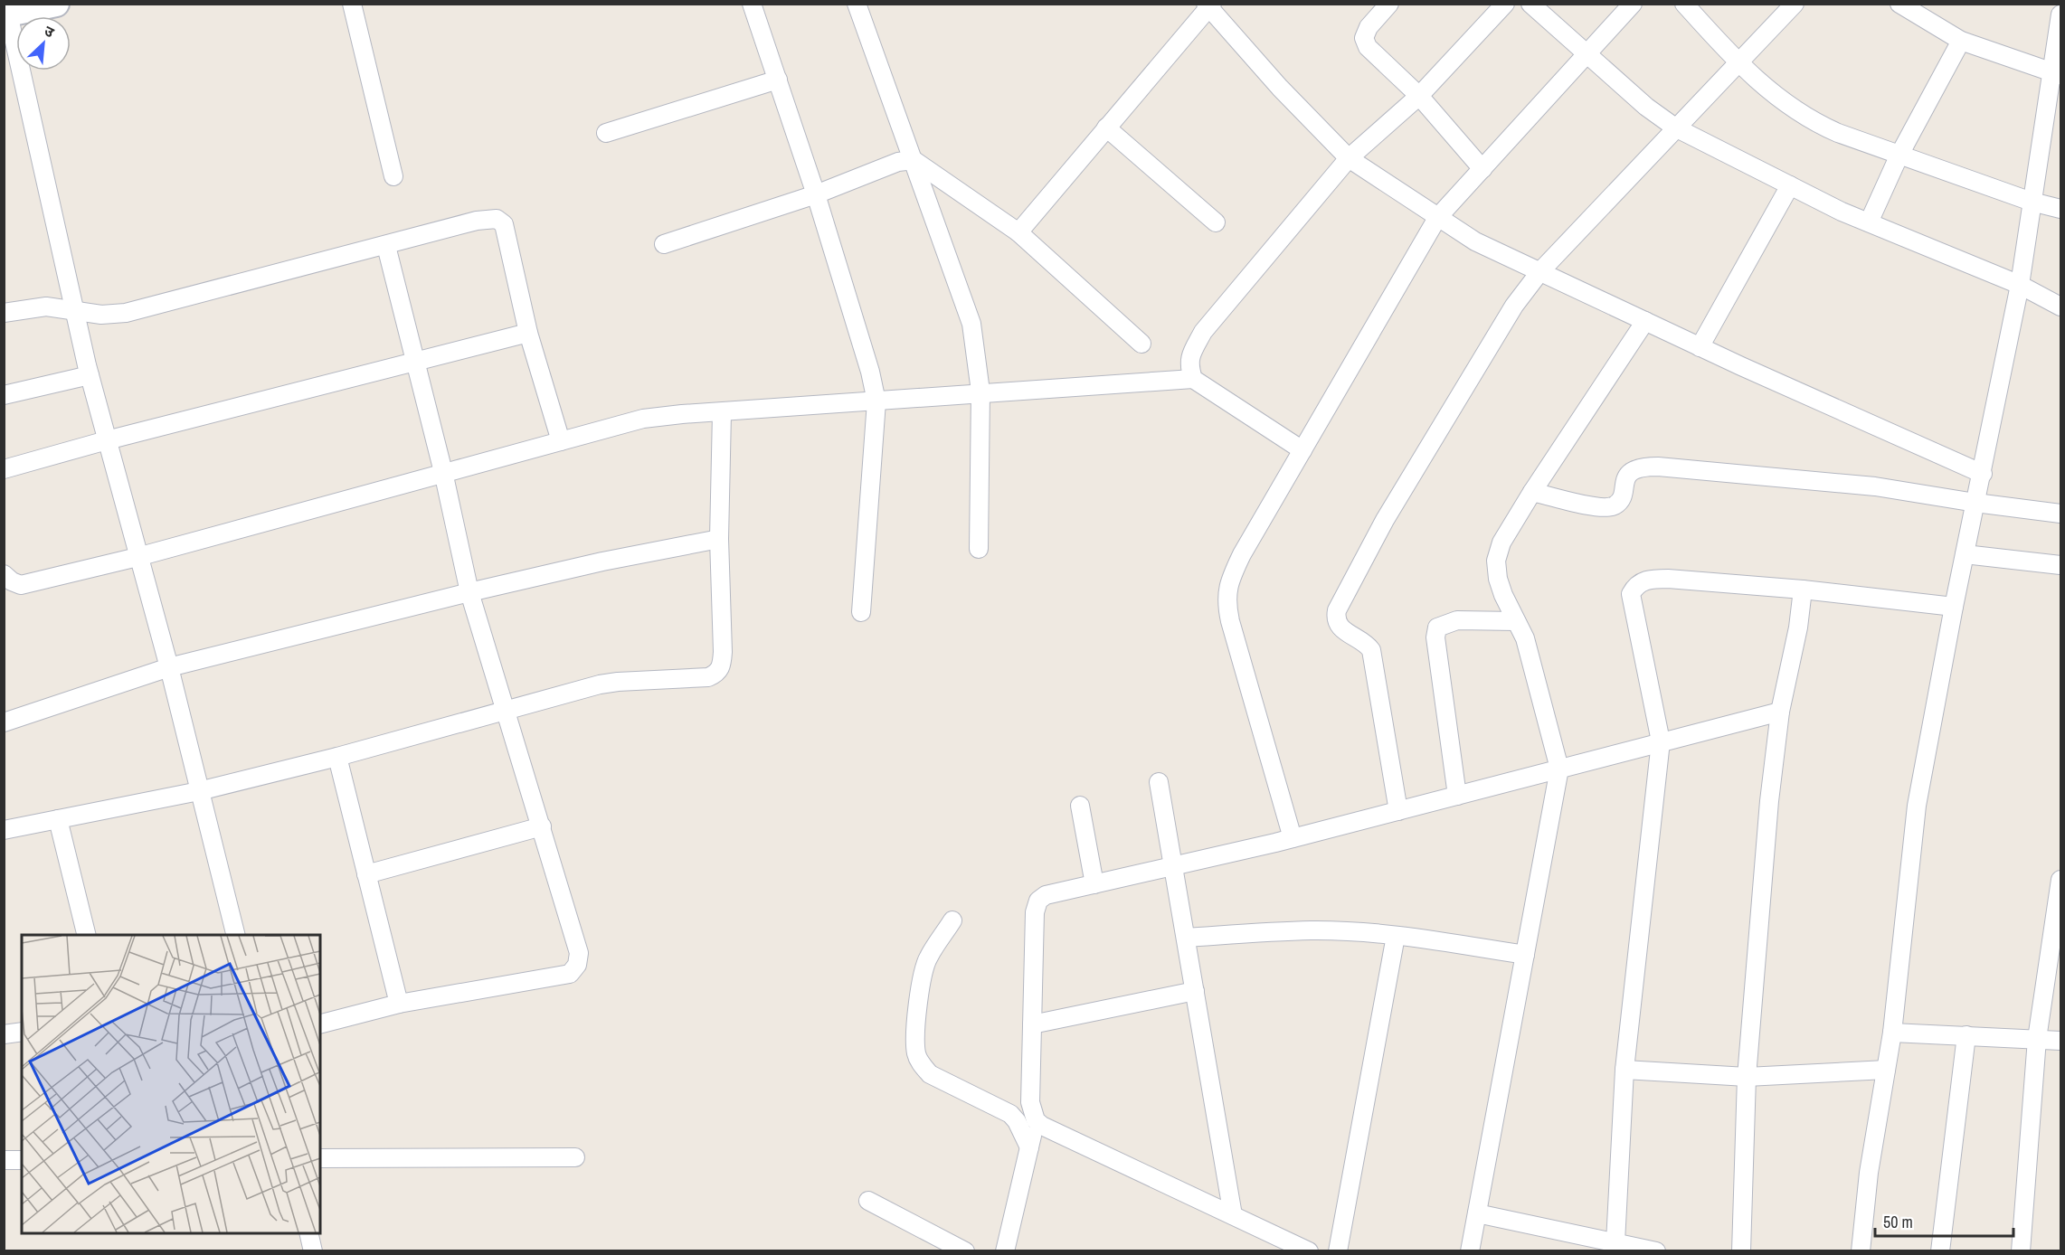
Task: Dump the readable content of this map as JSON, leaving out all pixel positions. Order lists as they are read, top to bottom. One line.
{"scale_bar":"50 m","north":"top right"}
